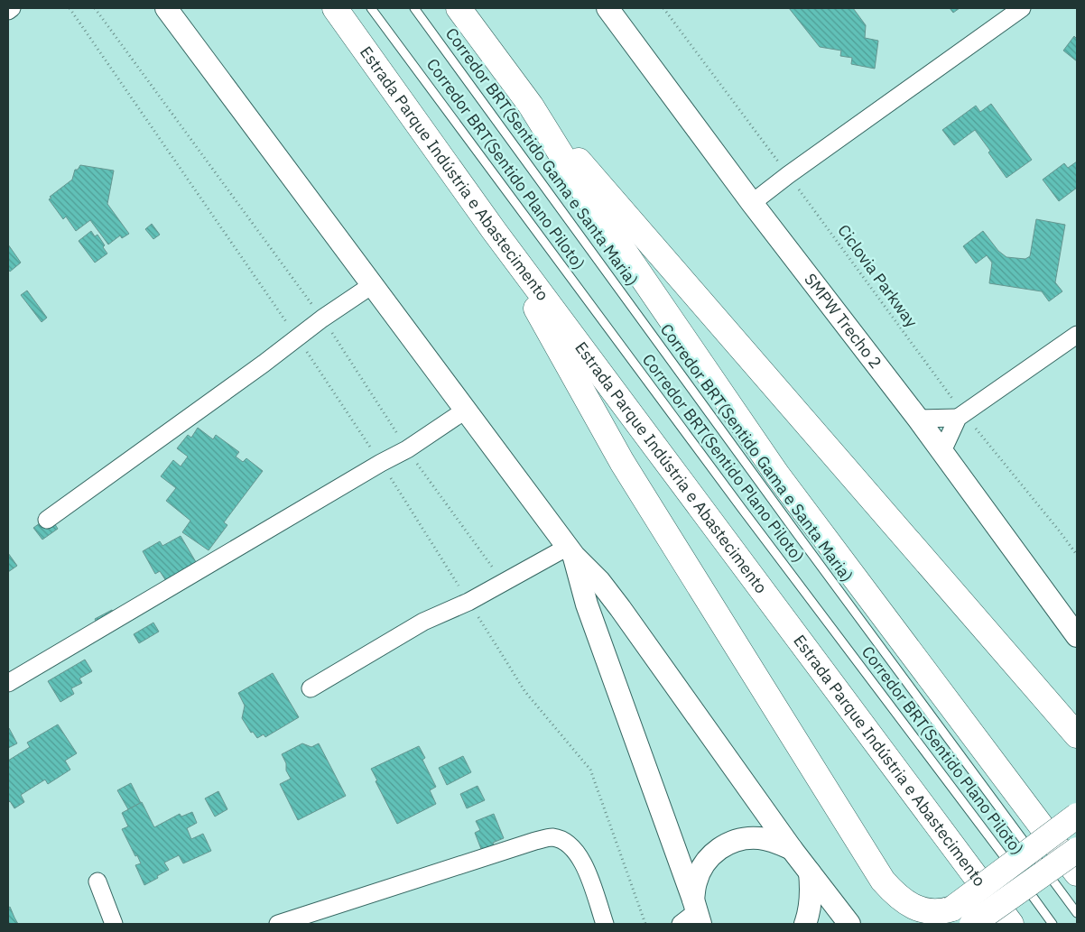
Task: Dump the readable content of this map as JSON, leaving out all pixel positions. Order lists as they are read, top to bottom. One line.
{"streets":{"highway":["Estrada Parque Indústria e Abastecimento"],"street":["SMPW Trecho 2"],"lane":["Corredor BRT(Sentido Gama e Santa Maria)","Corredor BRT(Sentido Plano Piloto)"],"path":["Ciclovia Parkway"]}}
